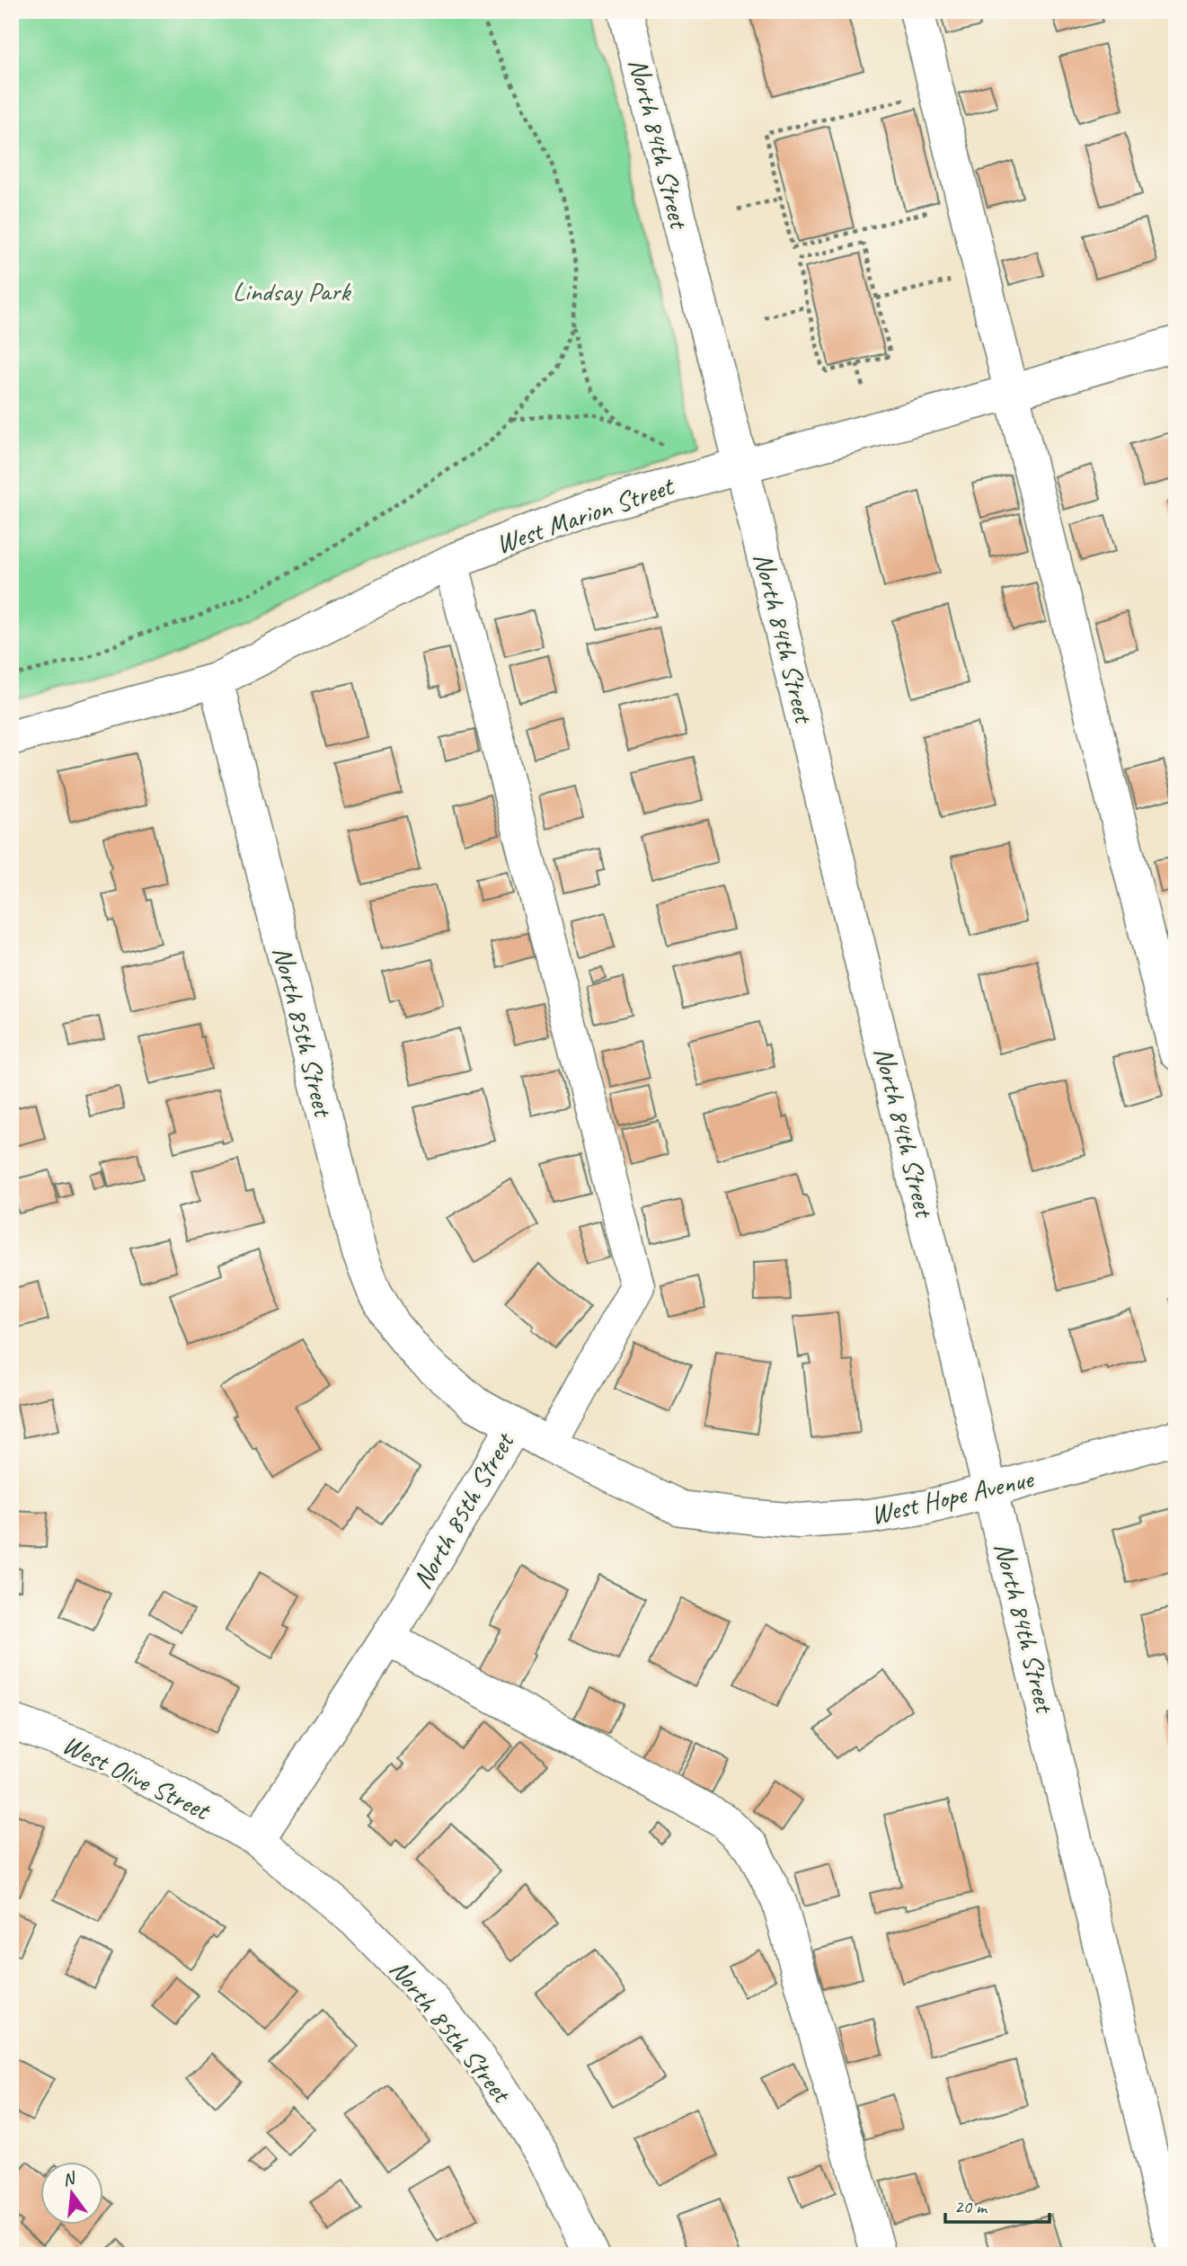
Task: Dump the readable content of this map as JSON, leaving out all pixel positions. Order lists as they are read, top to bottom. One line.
{"streets":{"street":["North 84th Street","West Marion Street","North 85th Street","West Hope Avenue","West Olive Street"]},"crossings":[["North 84th Street","West Marion Street"],["North 84th Street","West Hope Avenue"],["West Marion Street","North 85th Street"],["North 85th Street","West Hope Avenue"],["North 85th Street","West Olive Street"]],"parks":["Lindsay Park"],"scale_bar":"20 m","north":"top"}
